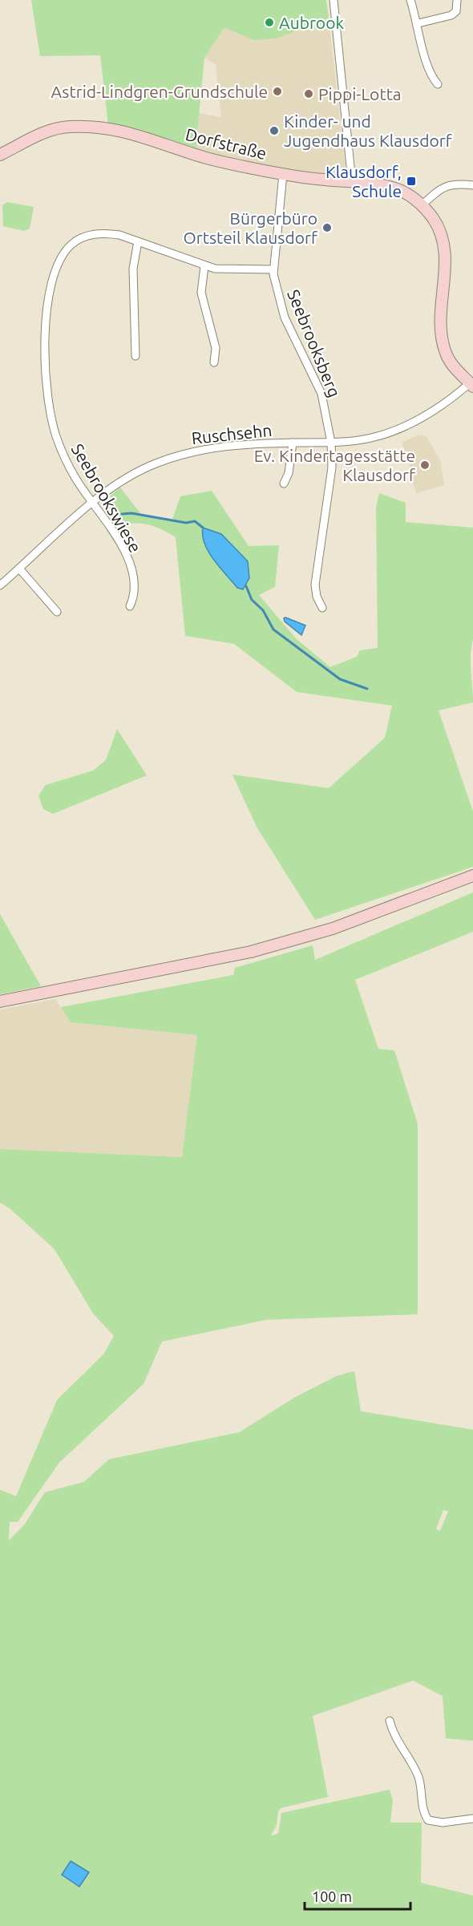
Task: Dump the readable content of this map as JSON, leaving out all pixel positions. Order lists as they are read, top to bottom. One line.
{"streets":{"street":["Dorfstraße","Seebrooksberg","Ruschsehn","Seebrookswiese"]},"crossings":[["Dorfstraße","Seebrooksberg"],["Dorfstraße","Ruschsehn"],["Seebrooksberg","Ruschsehn"],["Seebrooksberg","Seebrookswiese"],["Ruschsehn","Seebrookswiese"]],"places":{"other":["Aubrook","Astrid-Lindgren-Grundschule","Pippi-Lotta","Kinder- und Jugendhaus Klausdorf","Bürgerbüro Ortsteil Klausdorf","Ev. Kindertagesstätte Klausdorf"],"transit":["Klausdorf, Schule"]},"scale_bar":"100 m"}
